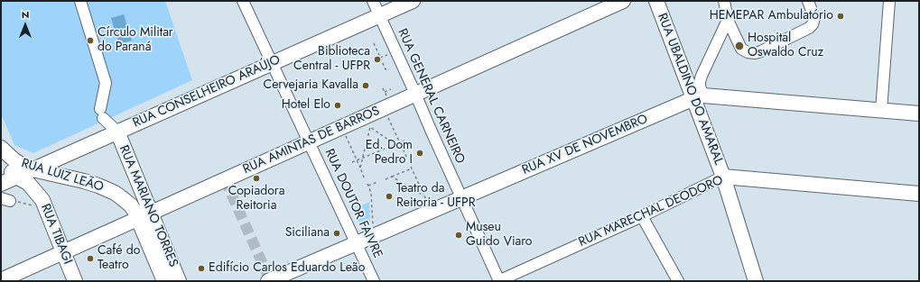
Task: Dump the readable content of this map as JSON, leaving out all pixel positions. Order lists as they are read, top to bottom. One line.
{"streets":{"main road":["RUA UBALDINO DO AMARAL","RUA CONSELHEIRO ARAÚJO","RUA AMINTAS DE BARROS","RUA XV DE NOVEMBRO","RUA LUIZ LEÃO","RUA MARIANO TORRES","RUA MARECHAL DEODORO","RUA TIBAGI"],"street":["RUA GENERAL CARNEIRO","RUA DOUTOR FAIVRE"]},"crossings":[["RUA UBALDINO DO AMARAL","RUA XV DE NOVEMBRO"],["RUA UBALDINO DO AMARAL","RUA MARECHAL DEODORO"],["RUA CONSELHEIRO ARAÚJO","RUA GENERAL CARNEIRO"],["RUA CONSELHEIRO ARAÚJO","RUA LUIZ LEÃO"],["RUA CONSELHEIRO ARAÚJO","RUA DOUTOR FAIVRE"],["RUA CONSELHEIRO ARAÚJO","RUA MARIANO TORRES"],["RUA CONSELHEIRO ARAÚJO","RUA TIBAGI"],["RUA GENERAL CARNEIRO","RUA AMINTAS DE BARROS"],["RUA GENERAL CARNEIRO","RUA XV DE NOVEMBRO"],["RUA GENERAL CARNEIRO","RUA MARECHAL DEODORO"],["RUA AMINTAS DE BARROS","RUA LUIZ LEÃO"],["RUA AMINTAS DE BARROS","RUA DOUTOR FAIVRE"],["RUA AMINTAS DE BARROS","RUA MARIANO TORRES"],["RUA AMINTAS DE BARROS","RUA TIBAGI"],["RUA XV DE NOVEMBRO","RUA DOUTOR FAIVRE"],["RUA LUIZ LEÃO","RUA MARIANO TORRES"],["RUA LUIZ LEÃO","RUA TIBAGI"]],"places":["HEMEPAR Ambulatório","Círculo Militar do Paraná","Hospital Oswaldo Cruz","Biblioteca Central - UFPR","Cervejaria Kavalla","Hotel Elo","Ed. Dom Pedro I","Copiadora Reitoria","Teatro da Reitoria - UFPR","Siciliana","Museu Guido Viaro","Café do Teatro","Edifício Carlos Eduardo Leão"],"north":"top"}
